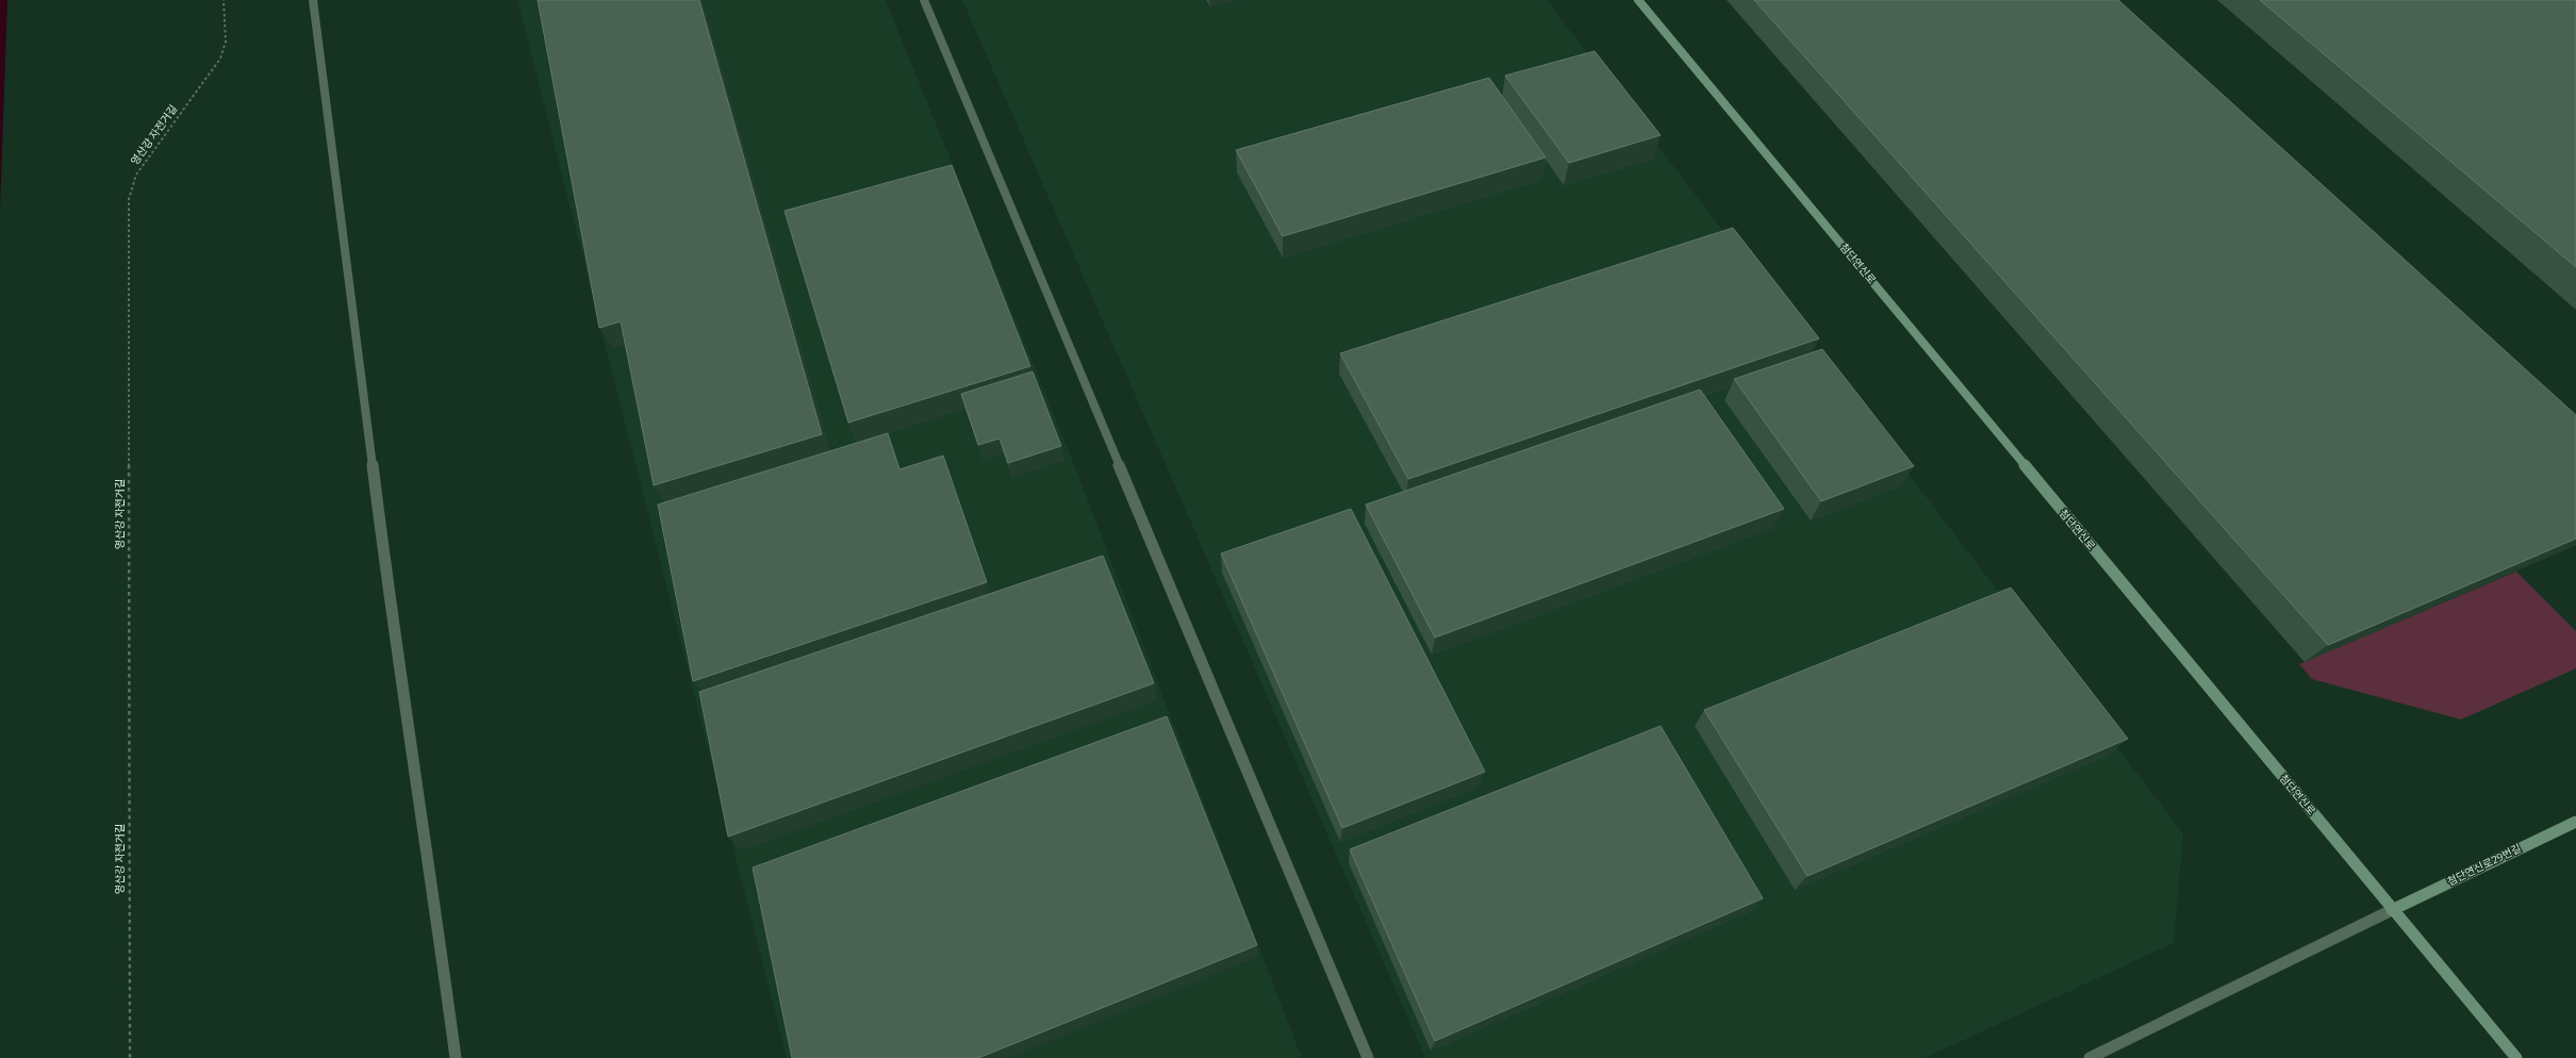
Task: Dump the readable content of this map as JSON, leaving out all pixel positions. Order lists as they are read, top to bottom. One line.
{"streets":{"street":["첨단연신로","첨단연신로29번길"],"path":["영산강 자전거길"]},"crossings":[["첨단연신로","첨단연신로29번길"]]}
